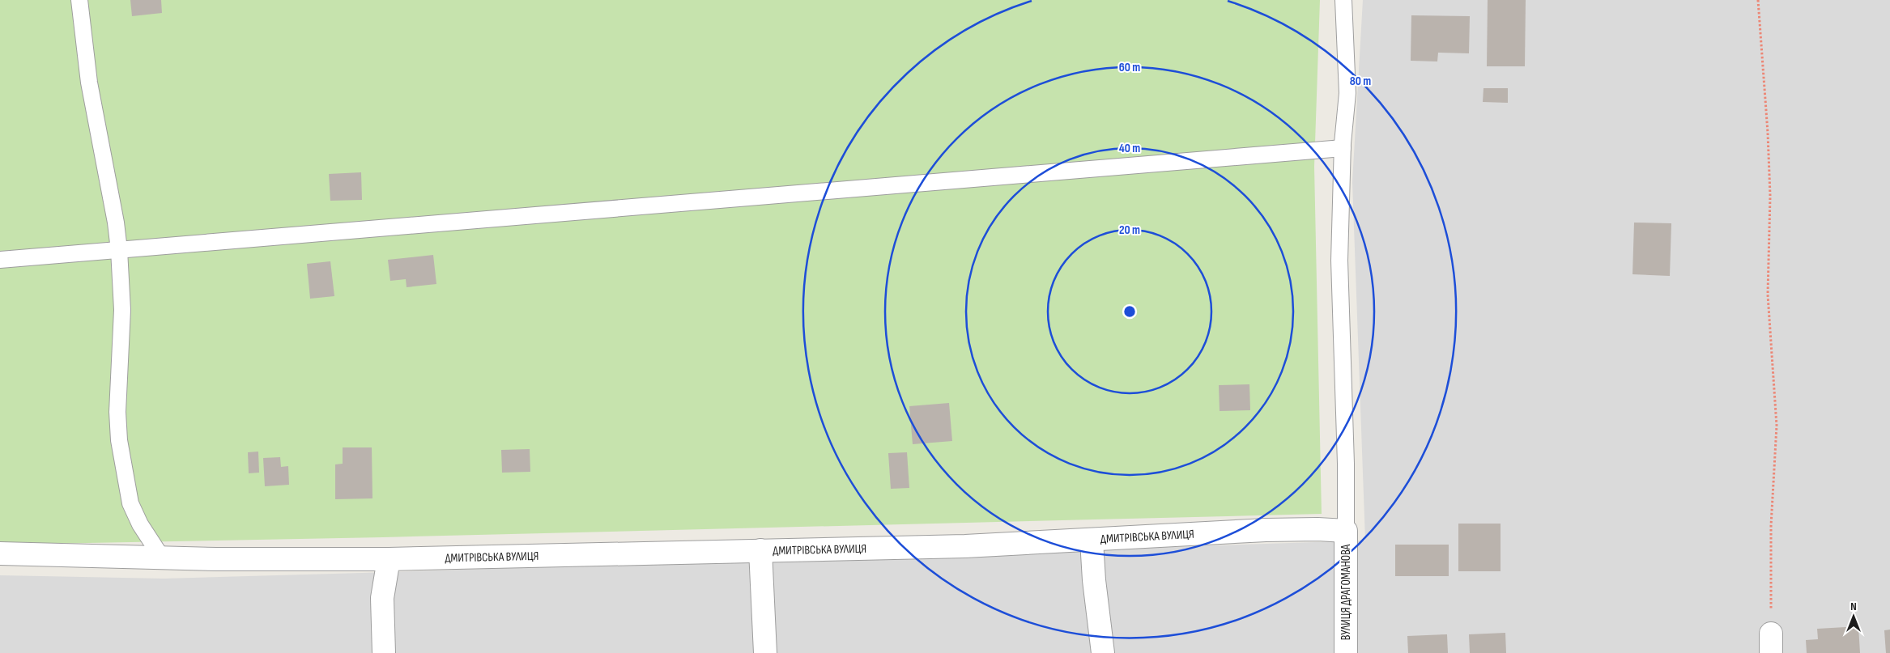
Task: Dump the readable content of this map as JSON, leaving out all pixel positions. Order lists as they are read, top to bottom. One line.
{"streets":{"street":["ДМИТРІВСЬКА ВУЛИЦЯ","ВУЛИЦЯ ДРАГОМАНОВА"]},"crossings":[["ДМИТРІВСЬКА ВУЛИЦЯ","ВУЛИЦЯ ДРАГОМАНОВА"]],"north":"top","rings":["60 m","80 m","40 m","20 m"]}
